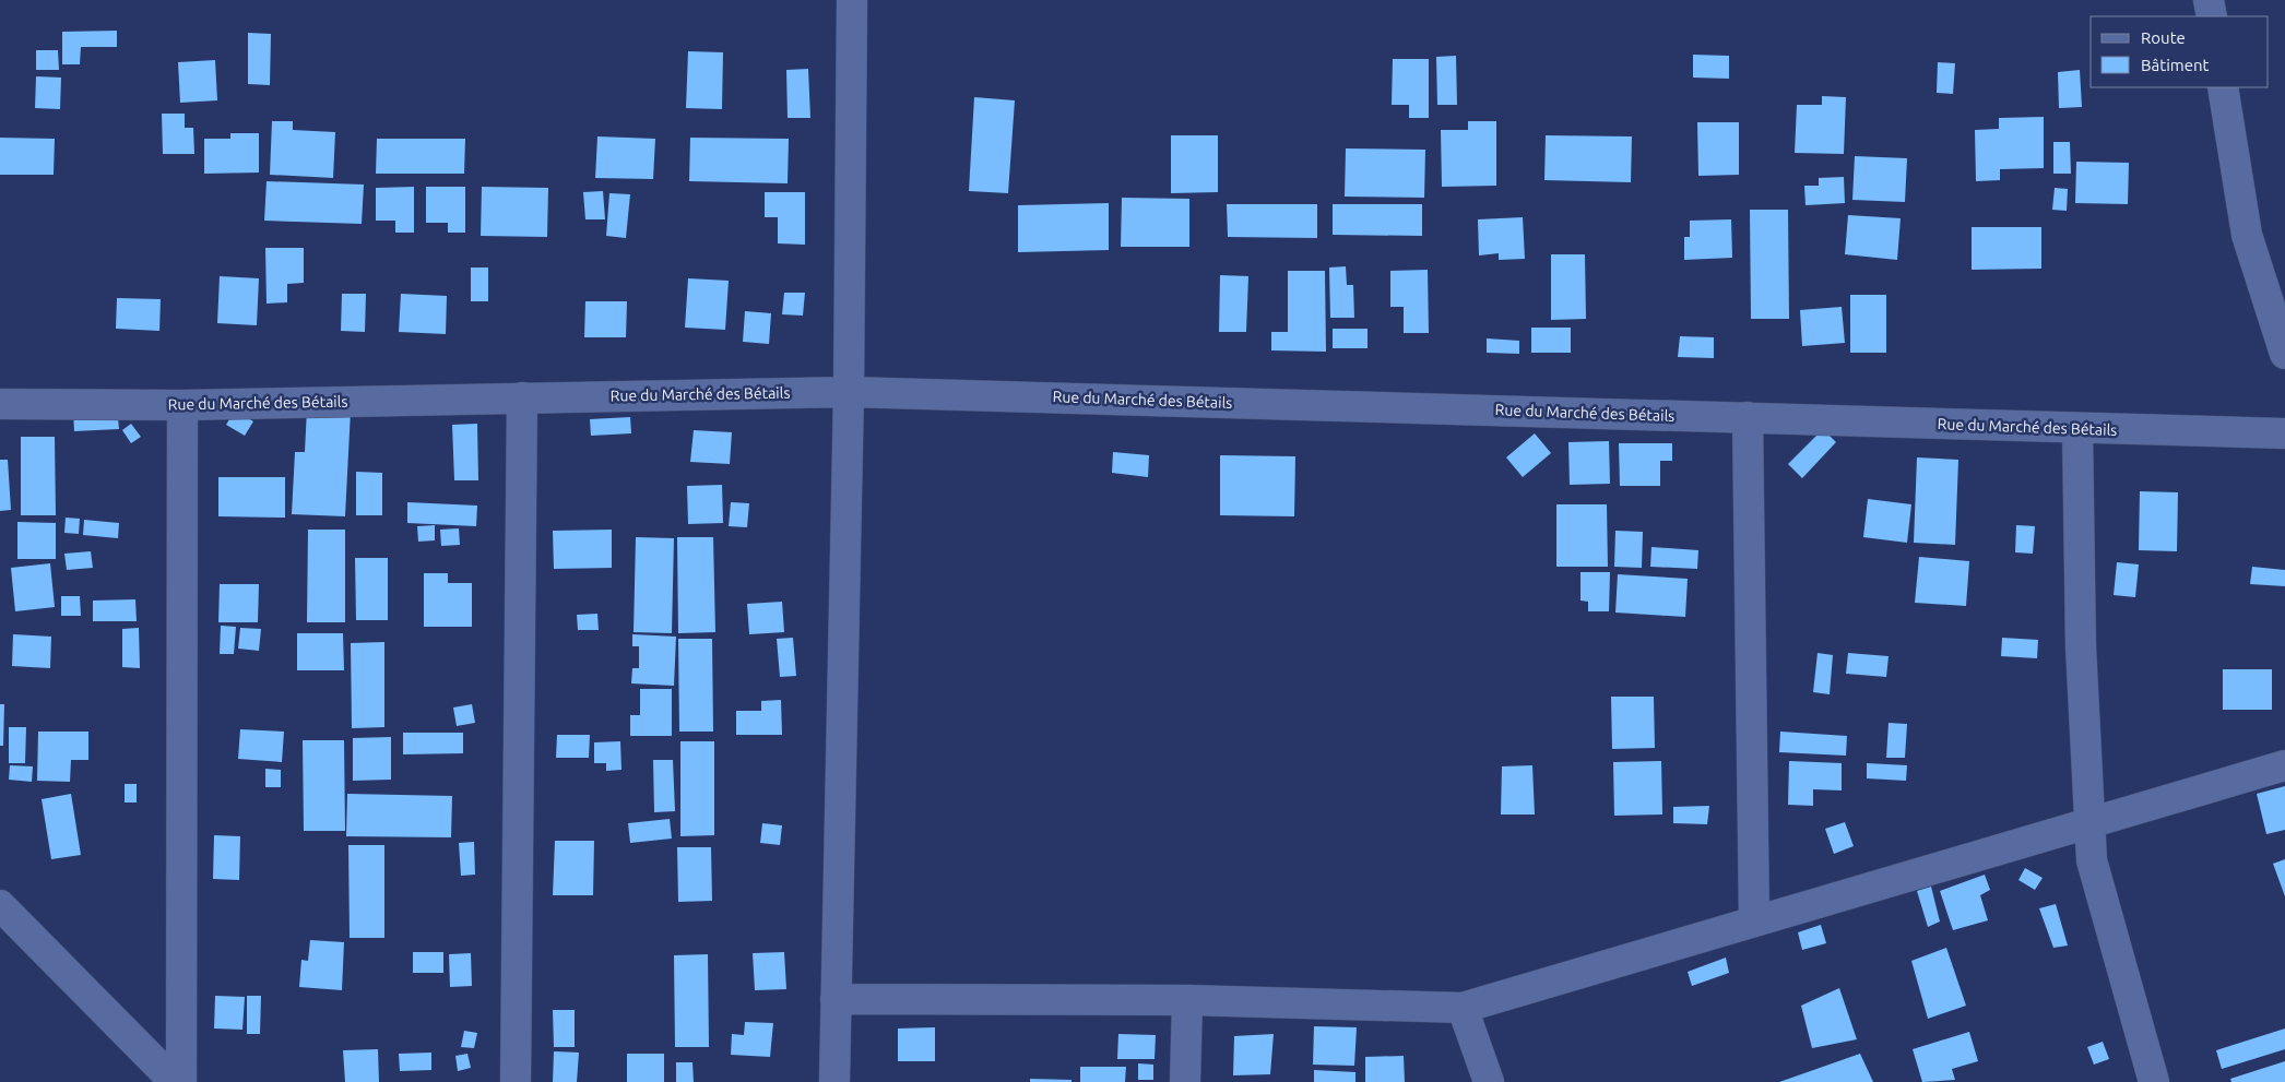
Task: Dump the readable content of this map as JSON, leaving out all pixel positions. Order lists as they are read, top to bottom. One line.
{"streets":{"street":["Rue du Marché des Bétails"]},"legend":["Route","Bâtiment"]}
